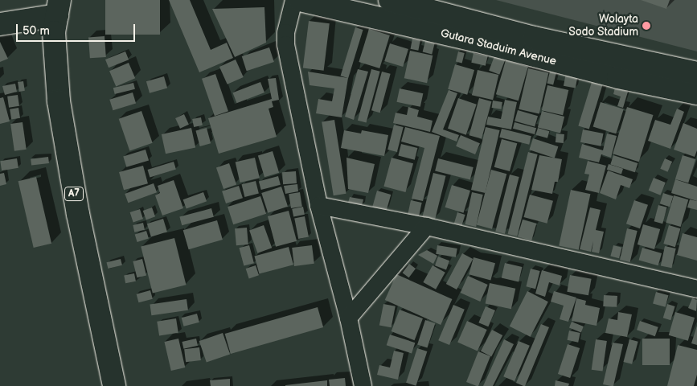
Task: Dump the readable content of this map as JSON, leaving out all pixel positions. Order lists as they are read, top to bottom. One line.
{"streets":{"main road":["Gutara Staduim Avenue","A7"]},"places":["Wolayta Sodo Stadium"],"scale_bar":"50 m"}
